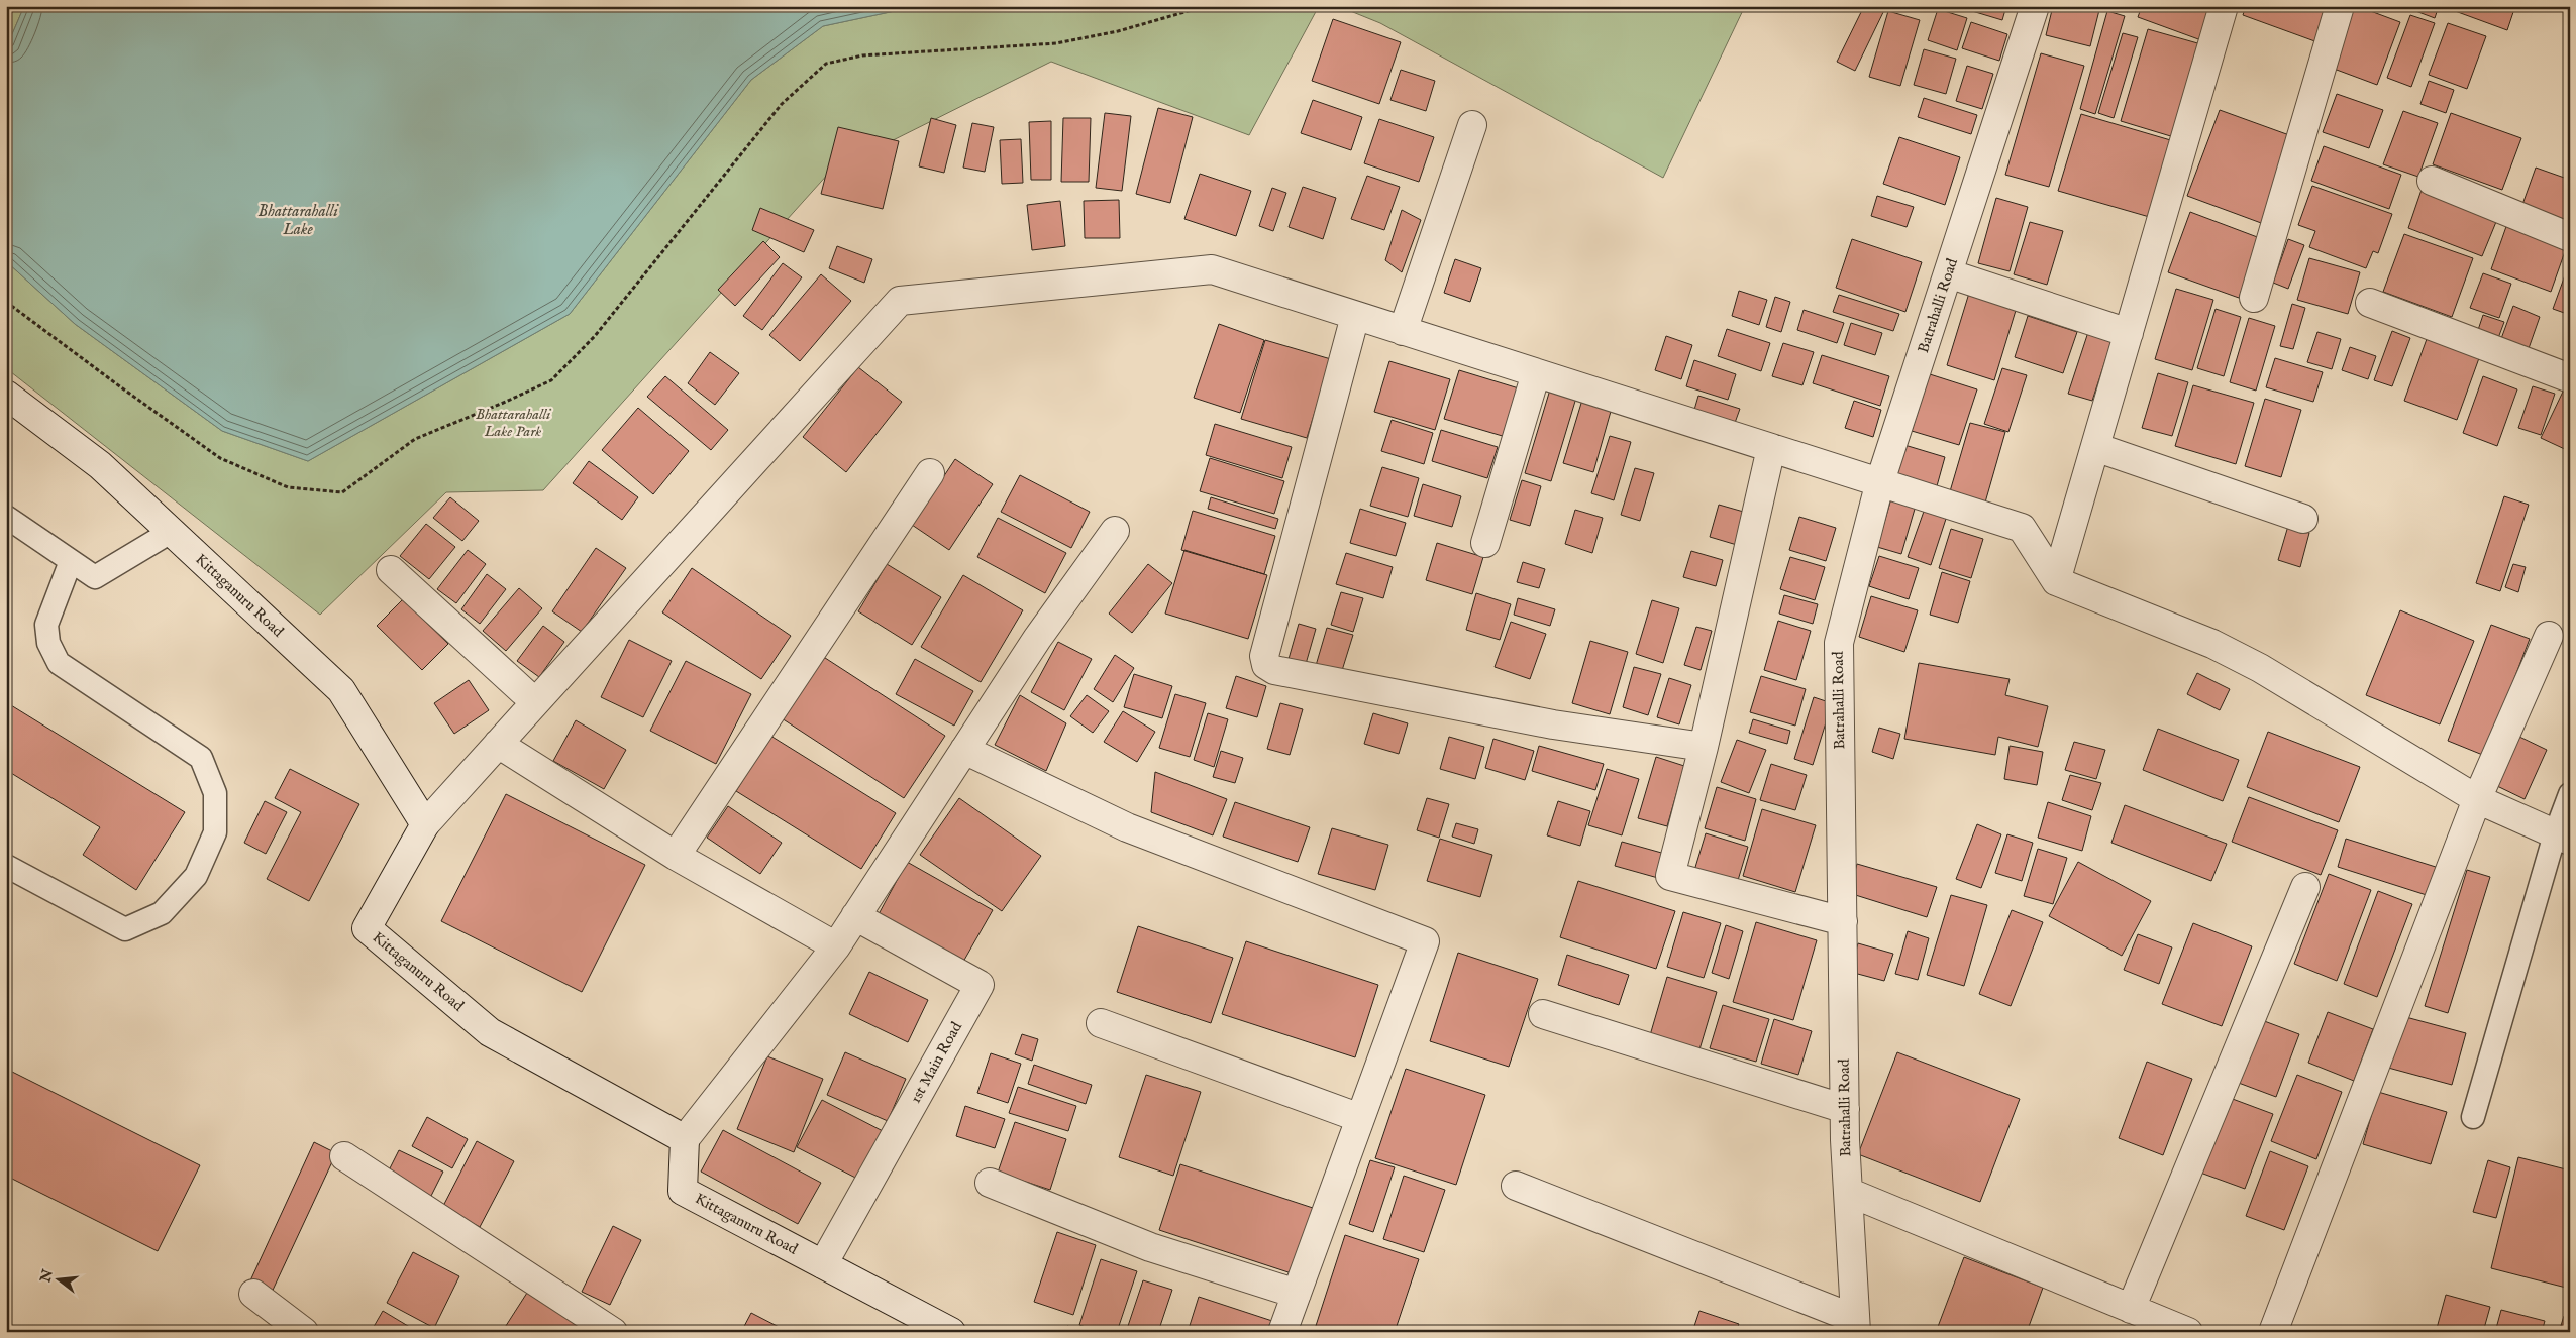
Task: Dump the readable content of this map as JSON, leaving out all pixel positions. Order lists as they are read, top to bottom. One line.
{"streets":{"street":["Batrahalli Road","Kittaganuru Road","1st Main Road"]},"crossings":[["Kittaganuru Road","1st Main Road"]],"water":["Bhattarahalli Lake"],"parks":["Bhattarahalli Lake Park"],"north":"left"}
